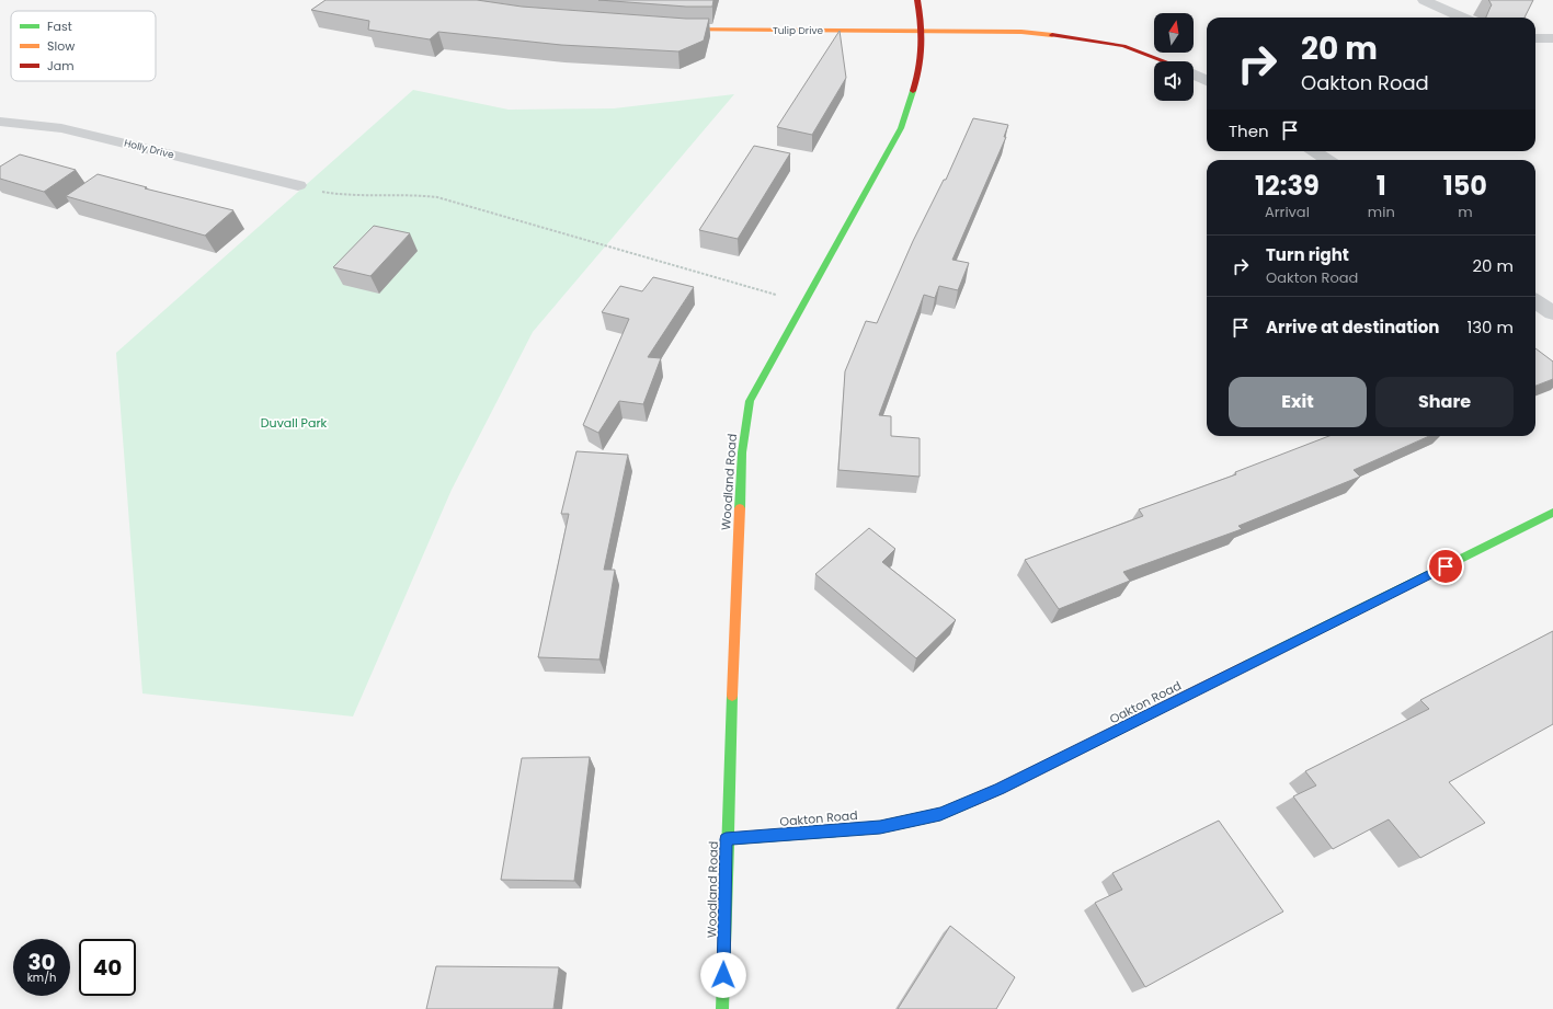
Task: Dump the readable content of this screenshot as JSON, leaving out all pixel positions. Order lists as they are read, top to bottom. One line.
{"streets":{"street":["Tulip Drive","Holly Drive","Woodland Road","Oakton Road"]},"crossings":[["Tulip Drive","Woodland Road"],["Woodland Road","Oakton Road"]],"parks":["Duvall Park"],"legend":["Fast","Slow","Jam"],"north":"top","page":{"turn":["20 m","Oakton Road"],"then":"Then","eta":["12:39","Arrival","1","min","150","m"],"list":[{"name":"Turn right","note":"Oakton Road","value":"20 m"},{"name":"Arrive at destination","value":"130 m"}],"buttons":["Exit","Share"],"speed":"30 km/h","limit":"40"}}
